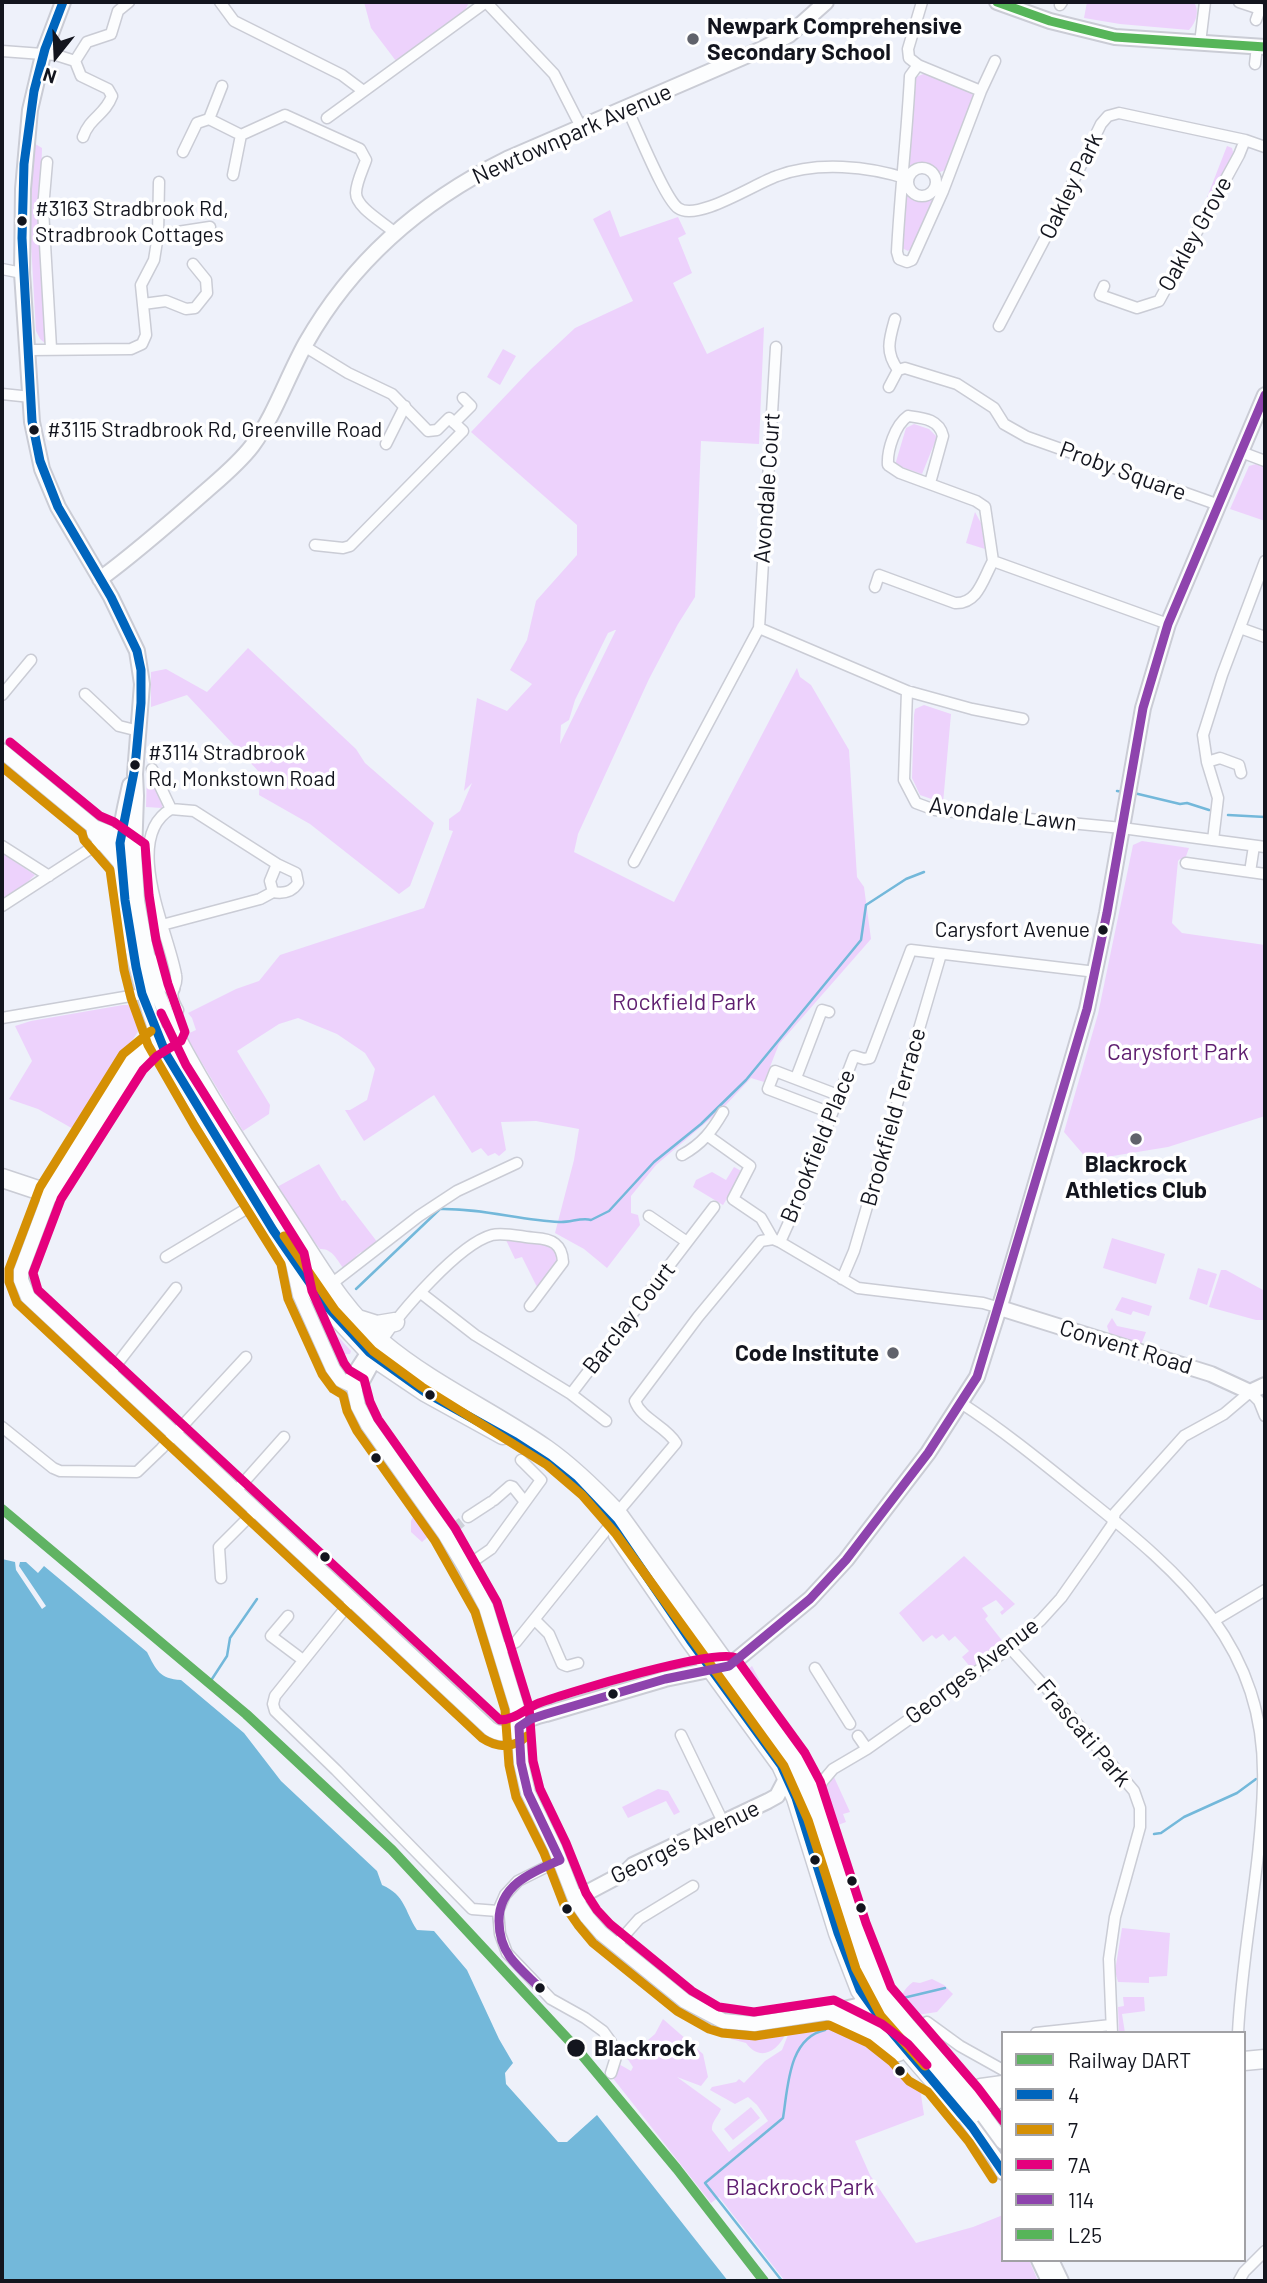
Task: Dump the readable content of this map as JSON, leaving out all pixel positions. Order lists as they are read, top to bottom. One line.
{"streets":{"main road":["Newtownpark Avenue","Convent Road","George's Avenue"],"street":["Oakley Park","Oakley Grove","Proby Square","Avondale Court","Avondale Lawn","Brookfield Terrace","Brookfield Place","Barclay Court","Georges Avenue","Frascati Park"]},"crossings":[["Oakley Park","Oakley Grove"],["Brookfield Terrace","Brookfield Place"],["Convent Road","Georges Avenue"],["Georges Avenue","Frascati Park"]],"parks":["Rockfield Park","Carysfort Park","Blackrock Park"],"places":["Newpark Comprehensive Secondary School","#3163 Stradbrook Rd, Stradbrook Cottages","#3115 Stradbrook Rd, Greenville Road","#3114 Stradbrook Rd, Monkstown Road","Carysfort Avenue","Blackrock Athletics Club","Code Institute","Blackrock"],"lines":["transit line 4","transit line L25","transit line 114","transit line 7A","transit line 7","rail line DART"],"legend":["Railway DART","4","7","7A","114","L25"],"north":"bottom"}
